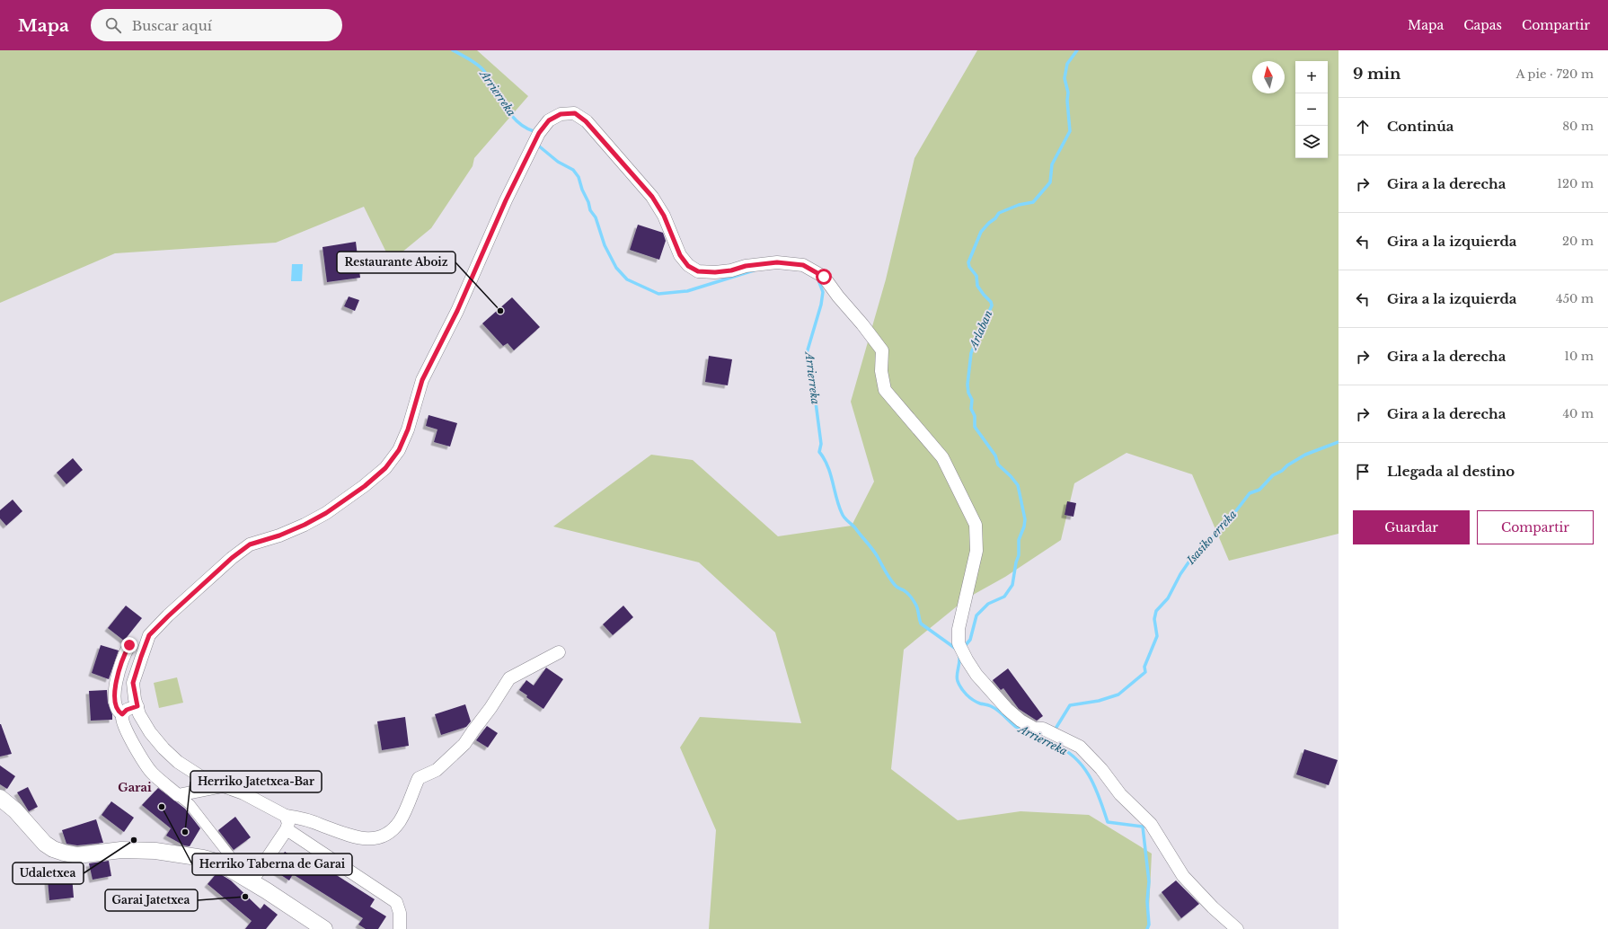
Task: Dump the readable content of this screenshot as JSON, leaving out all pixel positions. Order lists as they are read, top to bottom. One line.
{"districts":["Garai"],"water":["Arrierreka","Arlaban","Isasiko erreka"],"places":["Restaurante Aboiz","Herriko Taberna de Garai","Herriko Jatetxea-Bar","Udaletxea","Garai Jatetxea"],"north":"top","page":{"header":"Mapa","search":"Buscar aquí","nav":["Mapa","Capas","Compartir"],"heading":["9 min","A pie · 720 m"],"map_buttons":["+","−"],"list":[["Continúa","80 m"],["Gira a la derecha","120 m"],["Gira a la izquierda","20 m"],["Gira a la izquierda","450 m"],["Gira a la derecha","10 m"],["Gira a la derecha","40 m"],"Llegada al destino"],"buttons":["Guardar","Compartir"]}}
